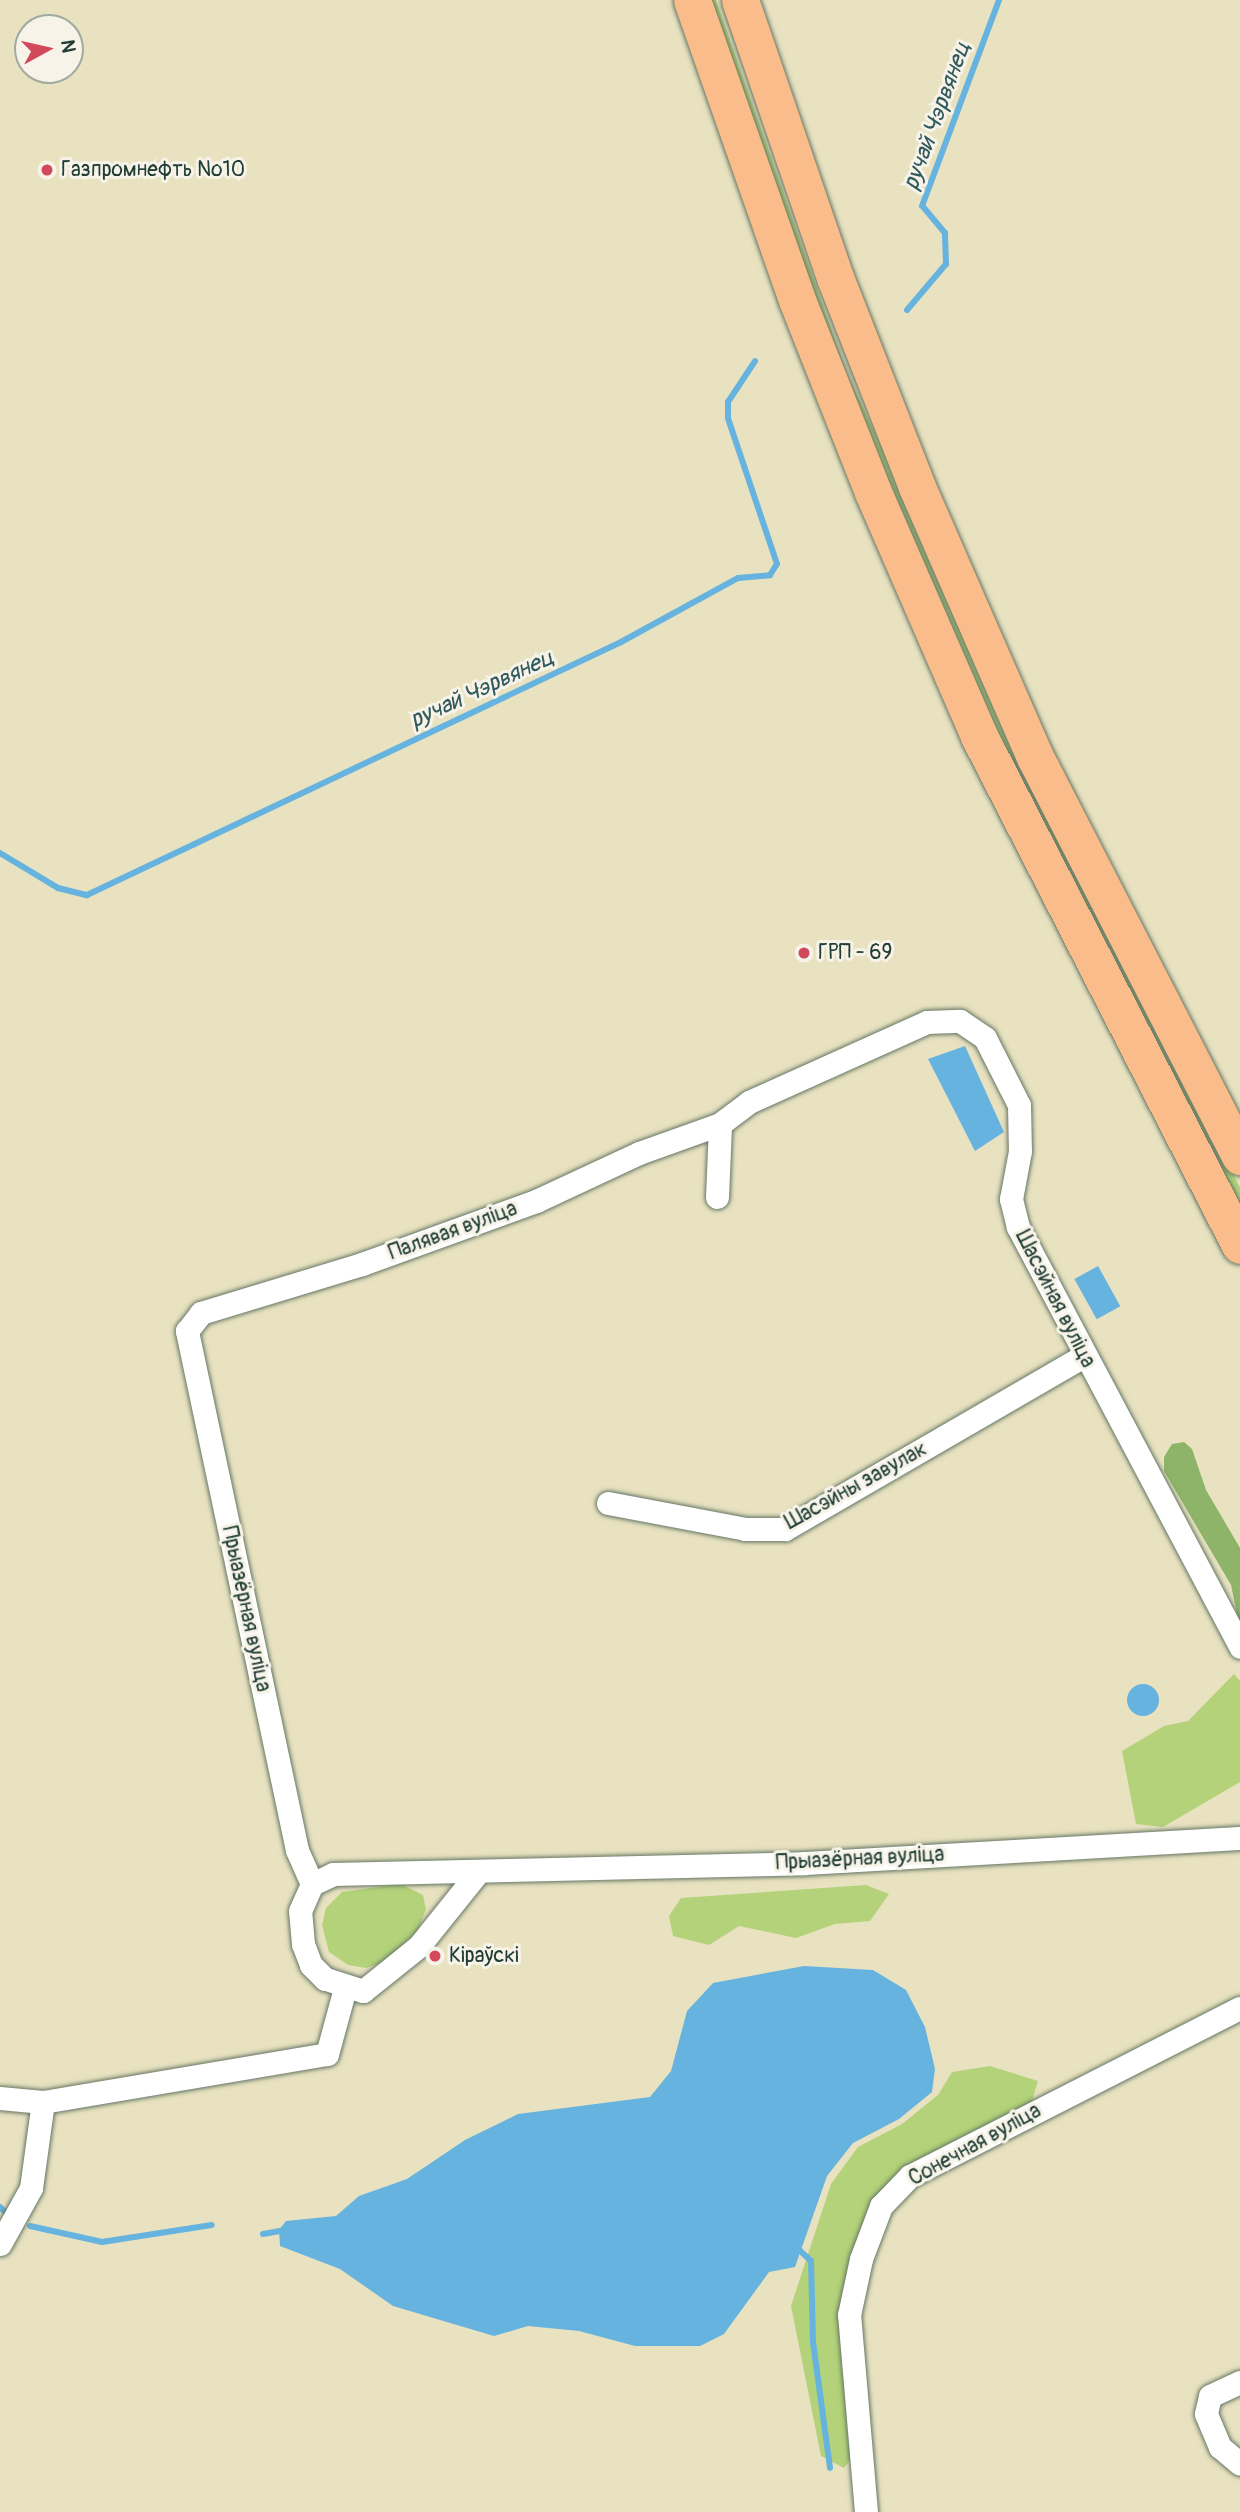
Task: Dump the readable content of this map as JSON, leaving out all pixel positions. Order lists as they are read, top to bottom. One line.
{"streets":{"street":["Палявая вуліца","Шасэйная вуліца","Шасэйны завулак","Прыазёрная вуліца","Сонечная вуліца"]},"crossings":[["Палявая вуліца","Шасэйная вуліца"],["Палявая вуліца","Прыазёрная вуліца"],["Шасэйная вуліца","Шасэйны завулак"]],"water":["ручай Чэрвянец"],"places":["Газпромнефть №10","ГРП - 69","Кіраўскі"],"north":"right"}
